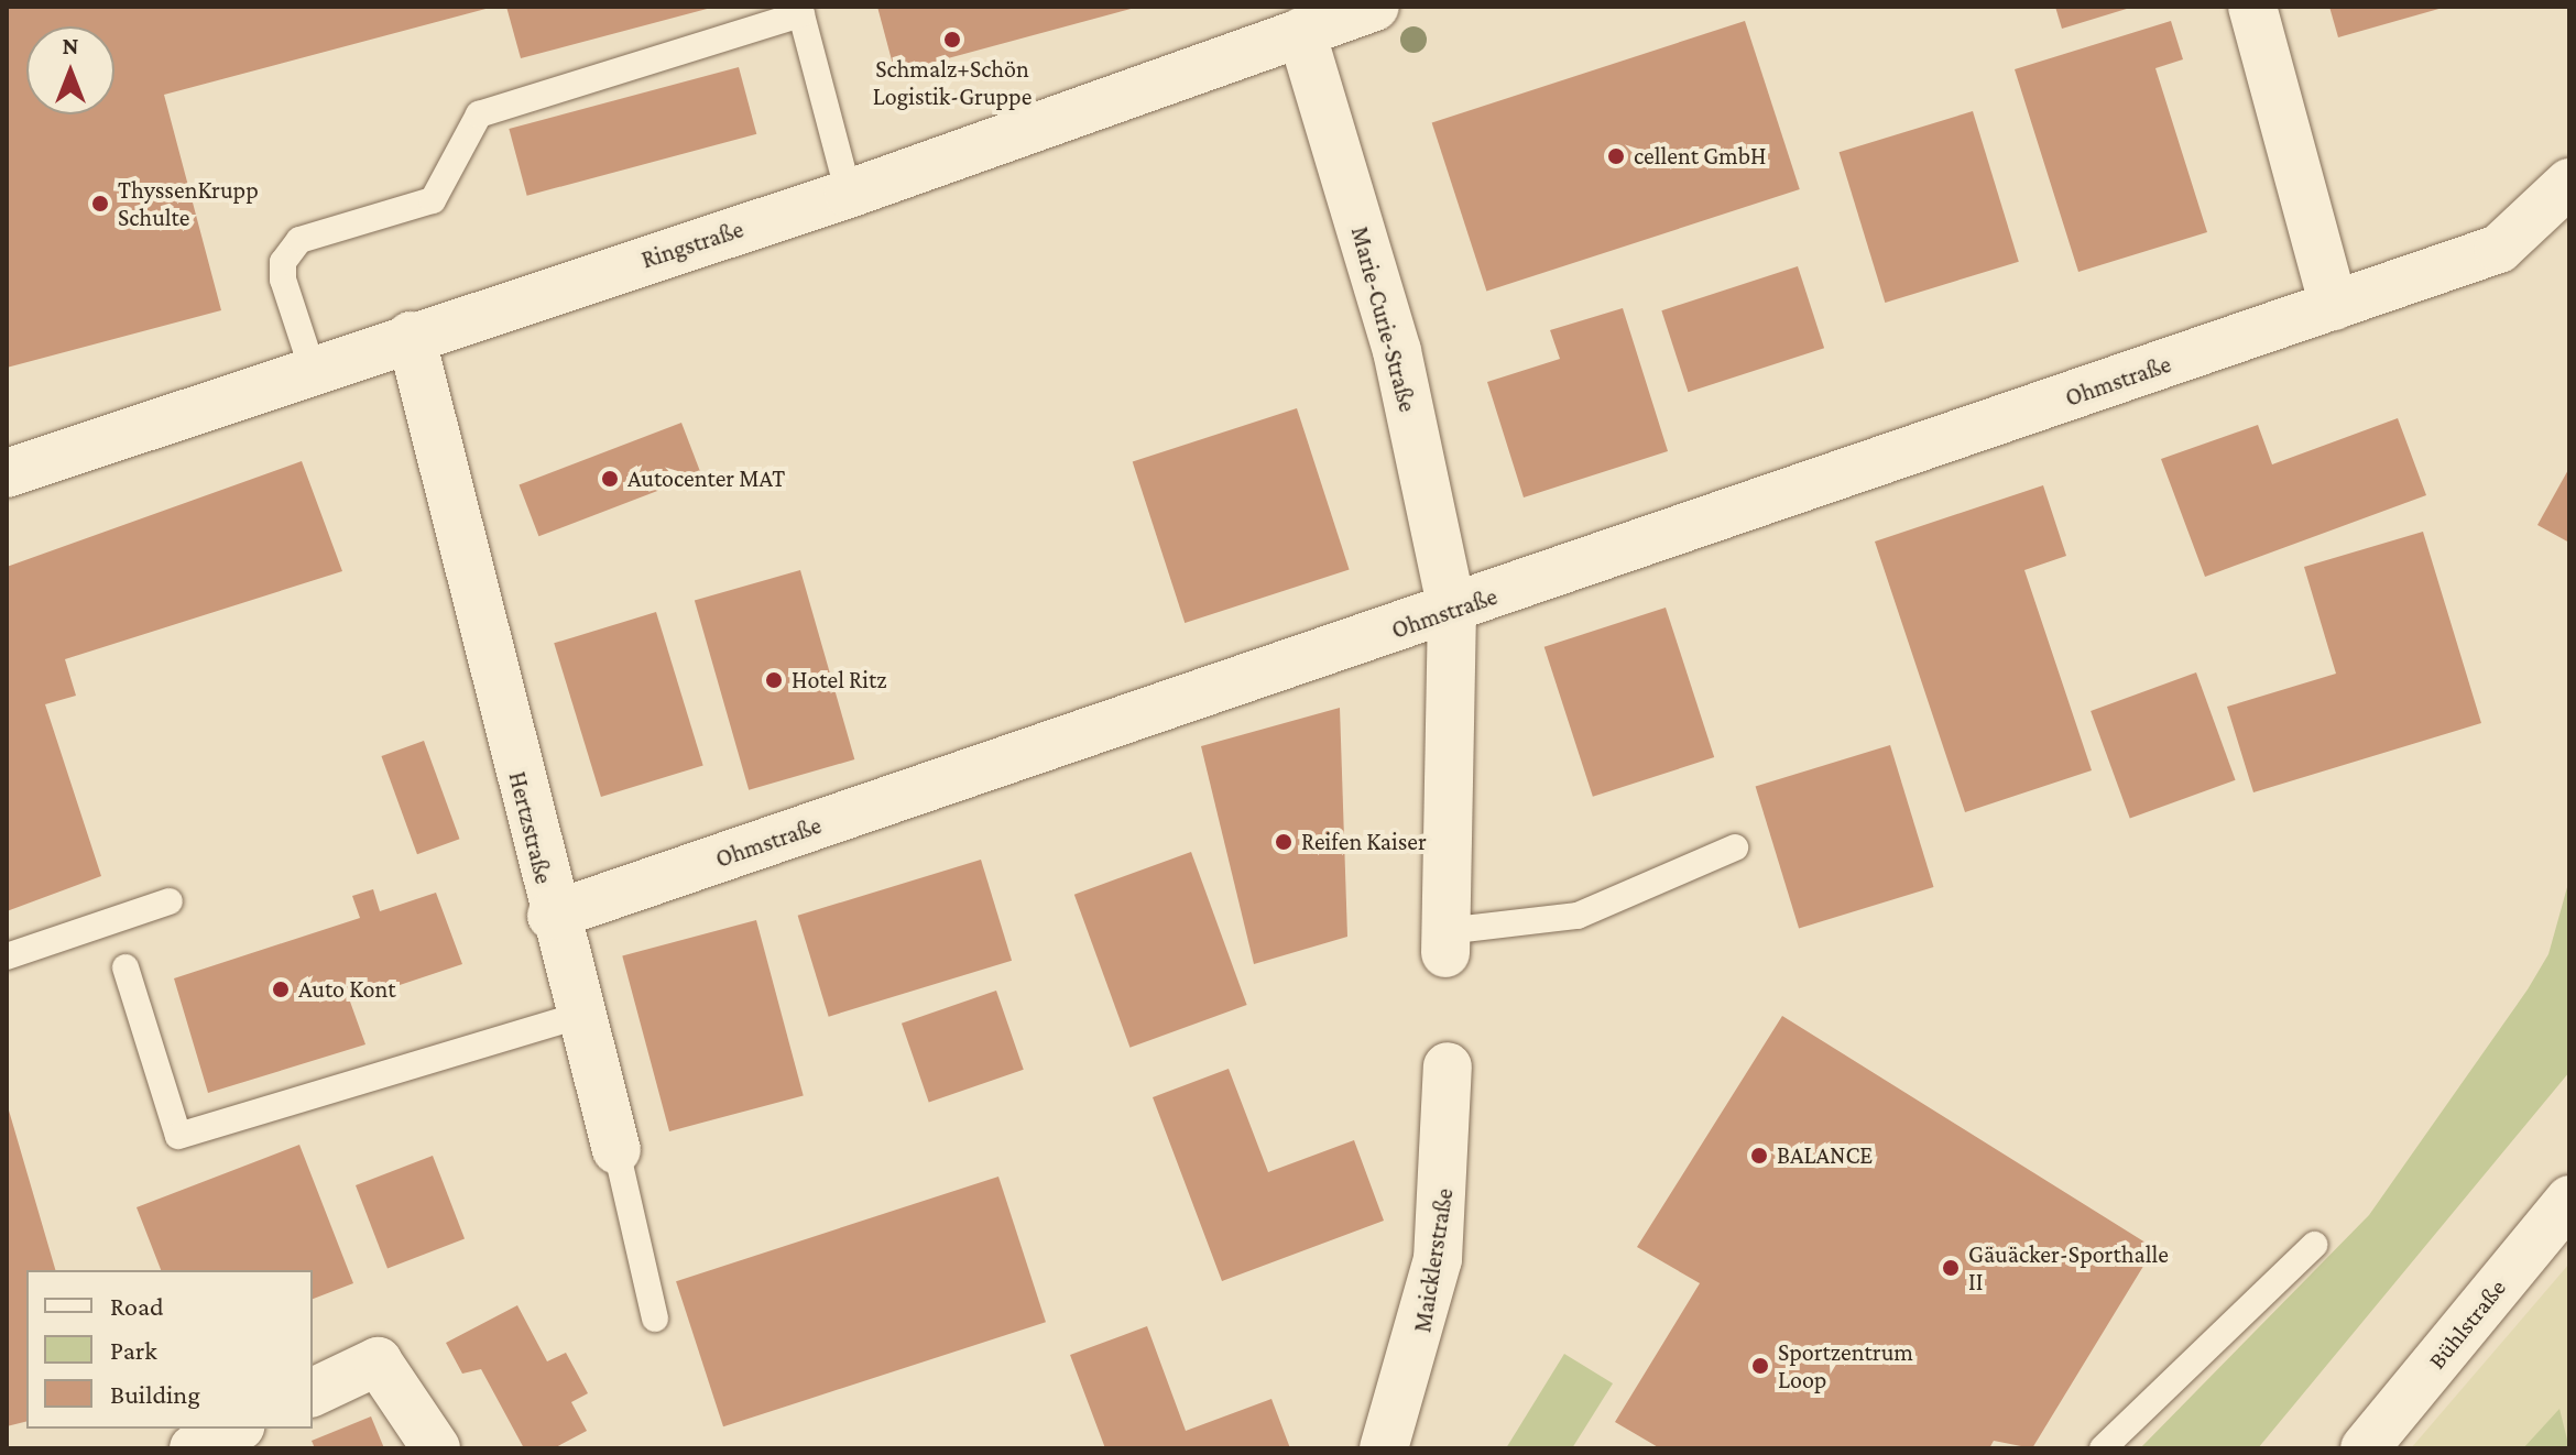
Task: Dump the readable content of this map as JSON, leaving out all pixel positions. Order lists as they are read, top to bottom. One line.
{"streets":{"street":["Ringstraße","Marie-Curie-Straße","Ohmstraße","Hertzstraße","Maicklerstraße","Bühlstraße"]},"crossings":[["Ringstraße","Marie-Curie-Straße"],["Ringstraße","Hertzstraße"],["Marie-Curie-Straße","Ohmstraße"],["Ohmstraße","Hertzstraße"]],"places":["Schmalz+Schön Logistik-Gruppe","cellent GmbH","ThyssenKrupp Schulte","Autocenter MAT","Hotel Ritz","Reifen Kaiser","Auto Kont","BALANCE","Gäuäcker-Sporthalle II","Sportzentrum Loop"],"legend":["Road","Park","Building"],"north":"top"}
